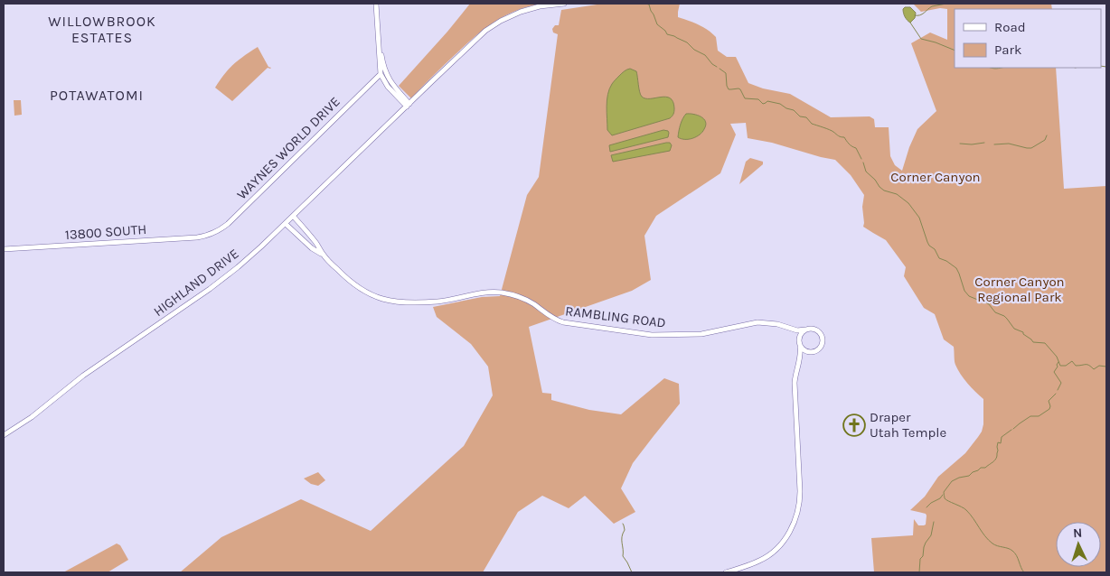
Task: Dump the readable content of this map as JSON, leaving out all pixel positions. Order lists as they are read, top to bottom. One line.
{"streets":{"street":["WAYNES WORLD DRIVE","13800 SOUTH","HIGHLAND DRIVE","RAMBLING ROAD"]},"crossings":[["WAYNES WORLD DRIVE","13800 SOUTH"],["HIGHLAND DRIVE","RAMBLING ROAD"]],"districts":["WILLOWBROOK ESTATES","POTAWATOMI"],"parks":["Corner Canyon","Corner Canyon Regional Park"],"places":{"church":["Draper Utah Temple"]},"legend":["Road","Park"],"north":"top"}
